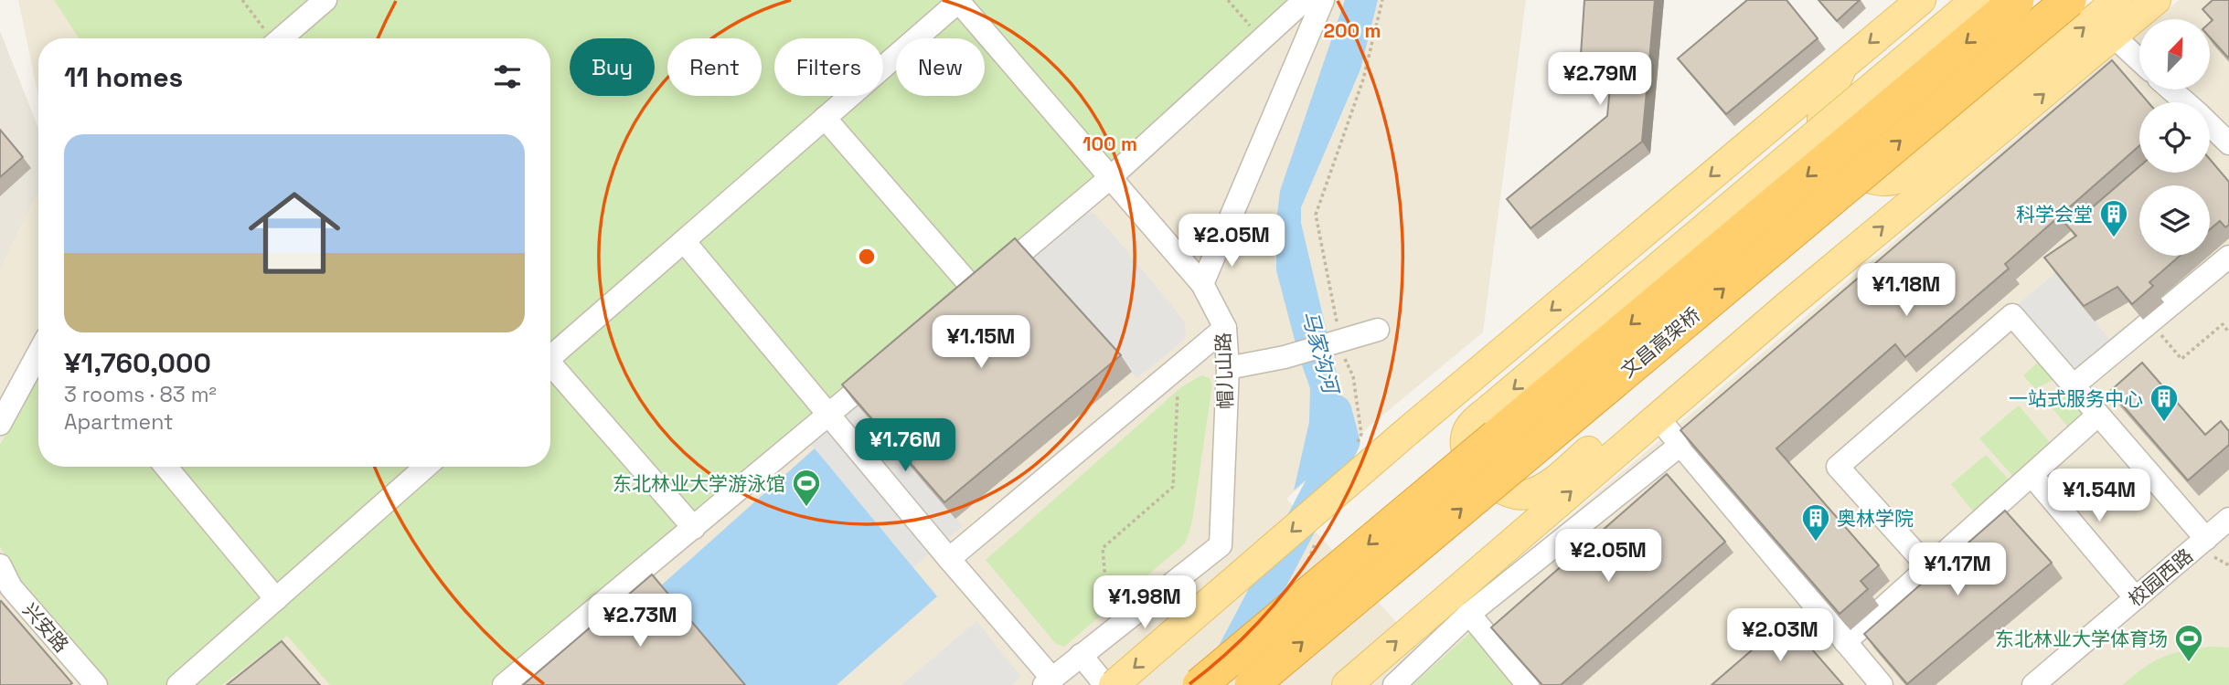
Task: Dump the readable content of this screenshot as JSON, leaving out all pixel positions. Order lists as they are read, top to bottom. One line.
{"streets":{"highway":["文昌高架桥"],"street":["帽儿山路","校园西路","兴安路"]},"water":["马家沟河"],"places":{"building":["科学会堂","一站式服务中心","奥林学院"],"sports":["东北林业大学游泳馆","东北林业大学体育场"]},"north":"top right","page":{"chip":["Buy","Rent","Filters","New"],"heading":"11 homes","price":["¥2.79M","¥2.05M","¥1.18M","¥1.15M","¥1.76M","¥1.54M","¥2.05M","¥1.17M","¥1.98M","¥2.73M","¥2.03M"],"list":[{"name":"¥1,760,000","note":"3 rooms · 83 m² · Apartment"}]},"rings":["200 m","100 m"]}
